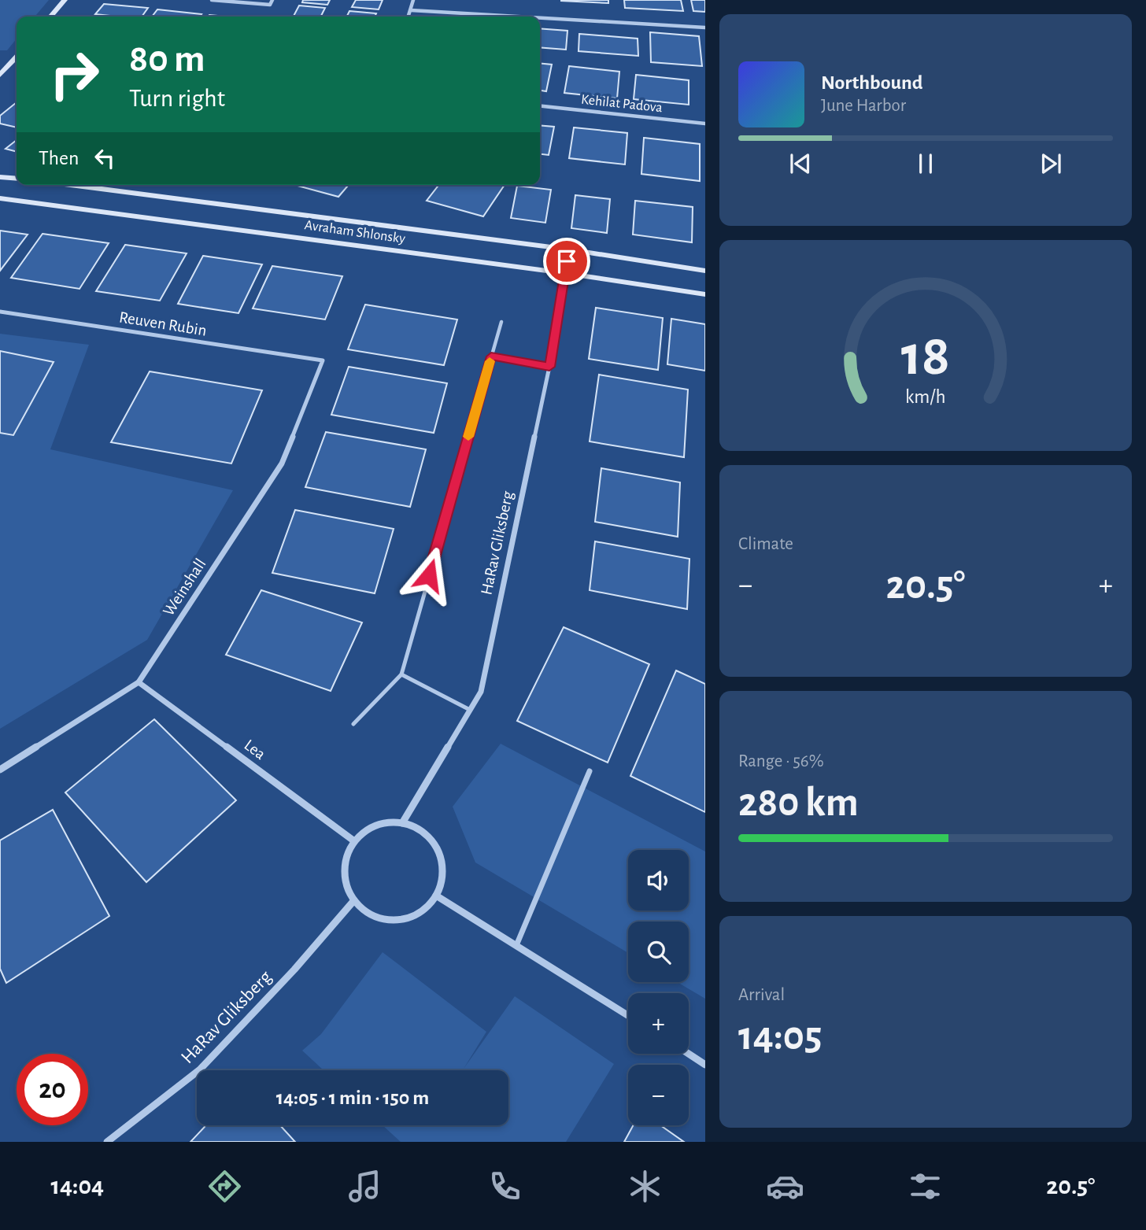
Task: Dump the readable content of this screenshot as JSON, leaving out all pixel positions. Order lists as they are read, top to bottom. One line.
{"streets":{"street":["Kehilat Padova","Avraham Shlonsky","Reuven Rubin","HaRav Gliksberg","Weinshall","Lea"]},"crossings":[["Avraham Shlonsky","HaRav Gliksberg"],["Reuven Rubin","Weinshall"],["HaRav Gliksberg","Lea"],["Weinshall","Lea"]],"page":{"turn":["80 m","Turn right"],"song":["Northbound","June Harbor"],"then":"Then","tile":["Climate",["Range · 56%","280 km"],["Arrival","14:05"]],"heat":["−","20.5°","+"],"map_buttons":["+","−"],"limit":"20","trip":"14:05 · 1 min · 150 m","tabs":["14:04","20.5°"],"gauge":["18","km/h"]}}
